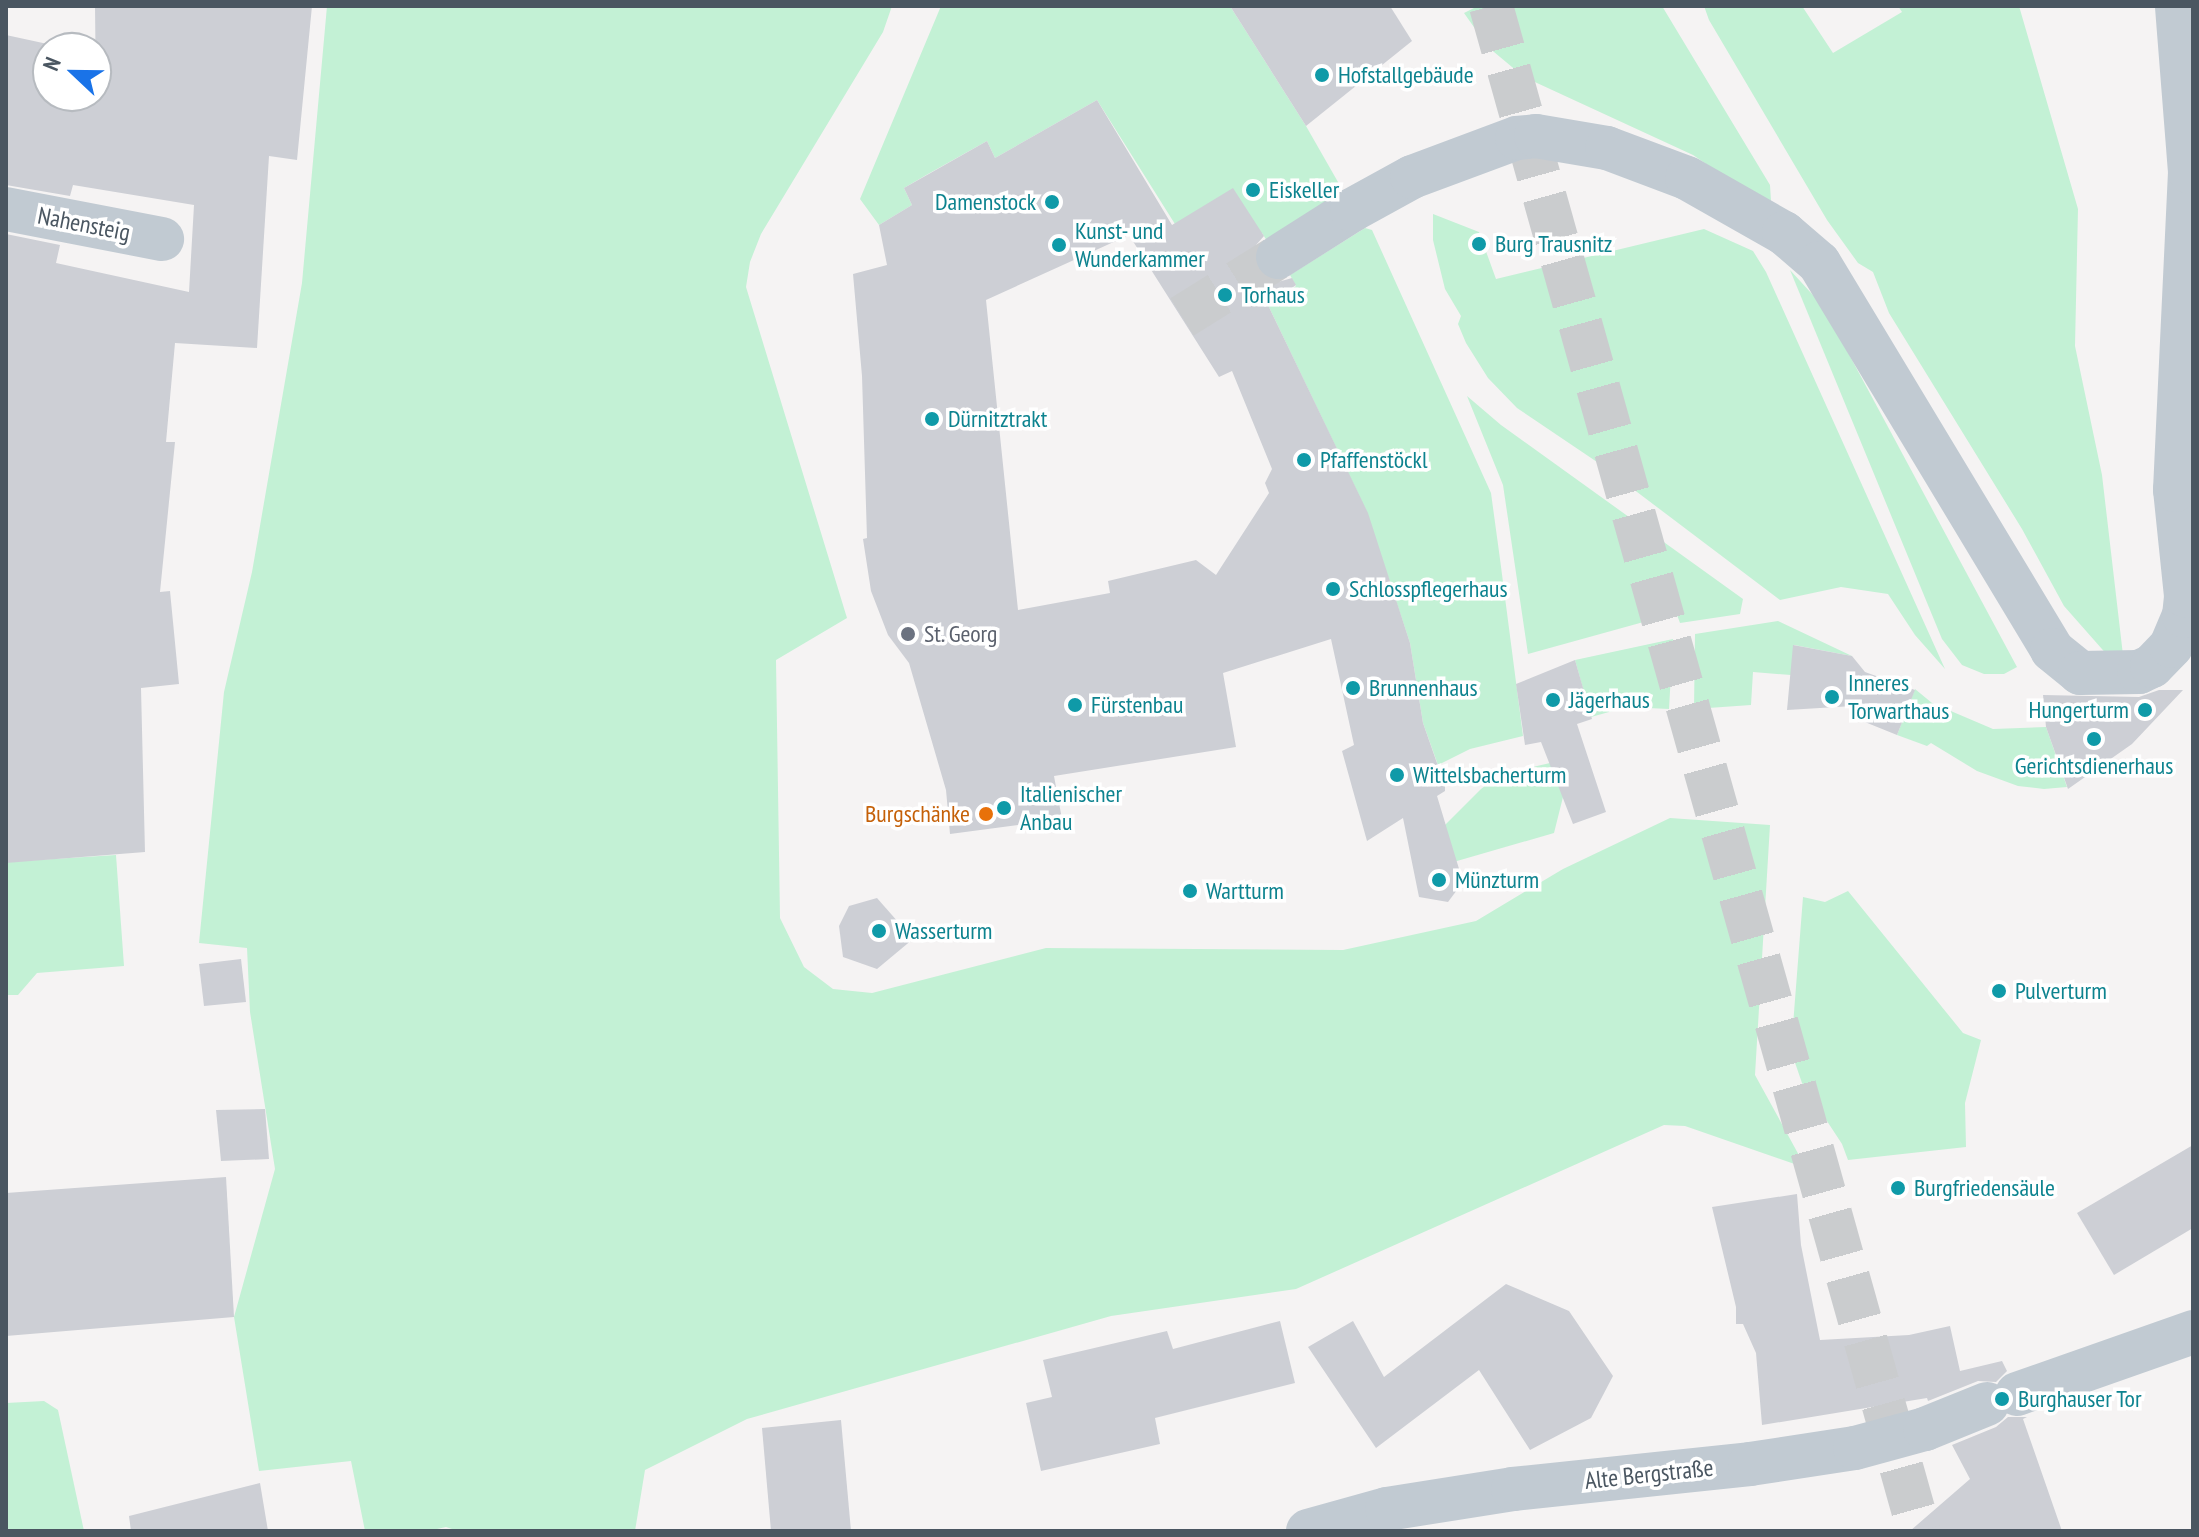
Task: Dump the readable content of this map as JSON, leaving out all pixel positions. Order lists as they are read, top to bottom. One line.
{"streets":{"street":["Nahensteig","Alte Bergstraße"]},"places":["Hofstallgebäude","Eiskeller","Damenstock","Burg Trausnitz","Kunst- und Wunderkammer","Torhaus","Dürnitztrakt","Pfaffenstöckl","Schlosspflegerhaus","St. Georg","Brunnenhaus","Inneres Torwarthaus","Jägerhaus","Fürstenbau","Hungerturm","Gerichtsdienerhaus","Wittelsbacherturm","Italienischer Anbau","Burgschänke","Münzturm","Wartturm","Wasserturm","Pulverturm","Burgfriedensäule","Burghauser Tor"],"north":"left"}
